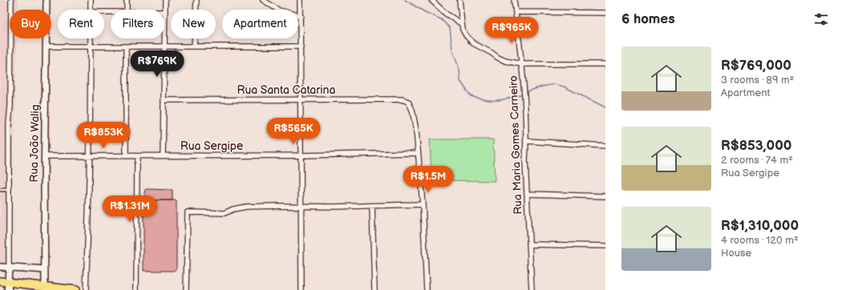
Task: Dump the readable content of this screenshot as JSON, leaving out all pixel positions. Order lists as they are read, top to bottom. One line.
{"streets":{"street":["Rua Santa Catarina","Rua João Walig","Rua Maria Gomes Carneiro","Rua Sergipe"]},"crossings":[["Rua Santa Catarina","Rua Sergipe"],["Rua João Walig","Rua Sergipe"]],"page":{"heading":"6 homes","chip":["Buy","Rent","Filters","New","Apartment"],"price":["R$965K","R$769K","R$565K","R$853K","R$1.5M","R$1.31M"],"list":[{"name":"R$769,000","note":"3 rooms · 89 m² · Apartment"},{"name":"R$853,000","note":"2 rooms · 74 m² · Rua Sergipe"},{"name":"R$1,310,000","note":"4 rooms · 120 m² · House"}]}}
